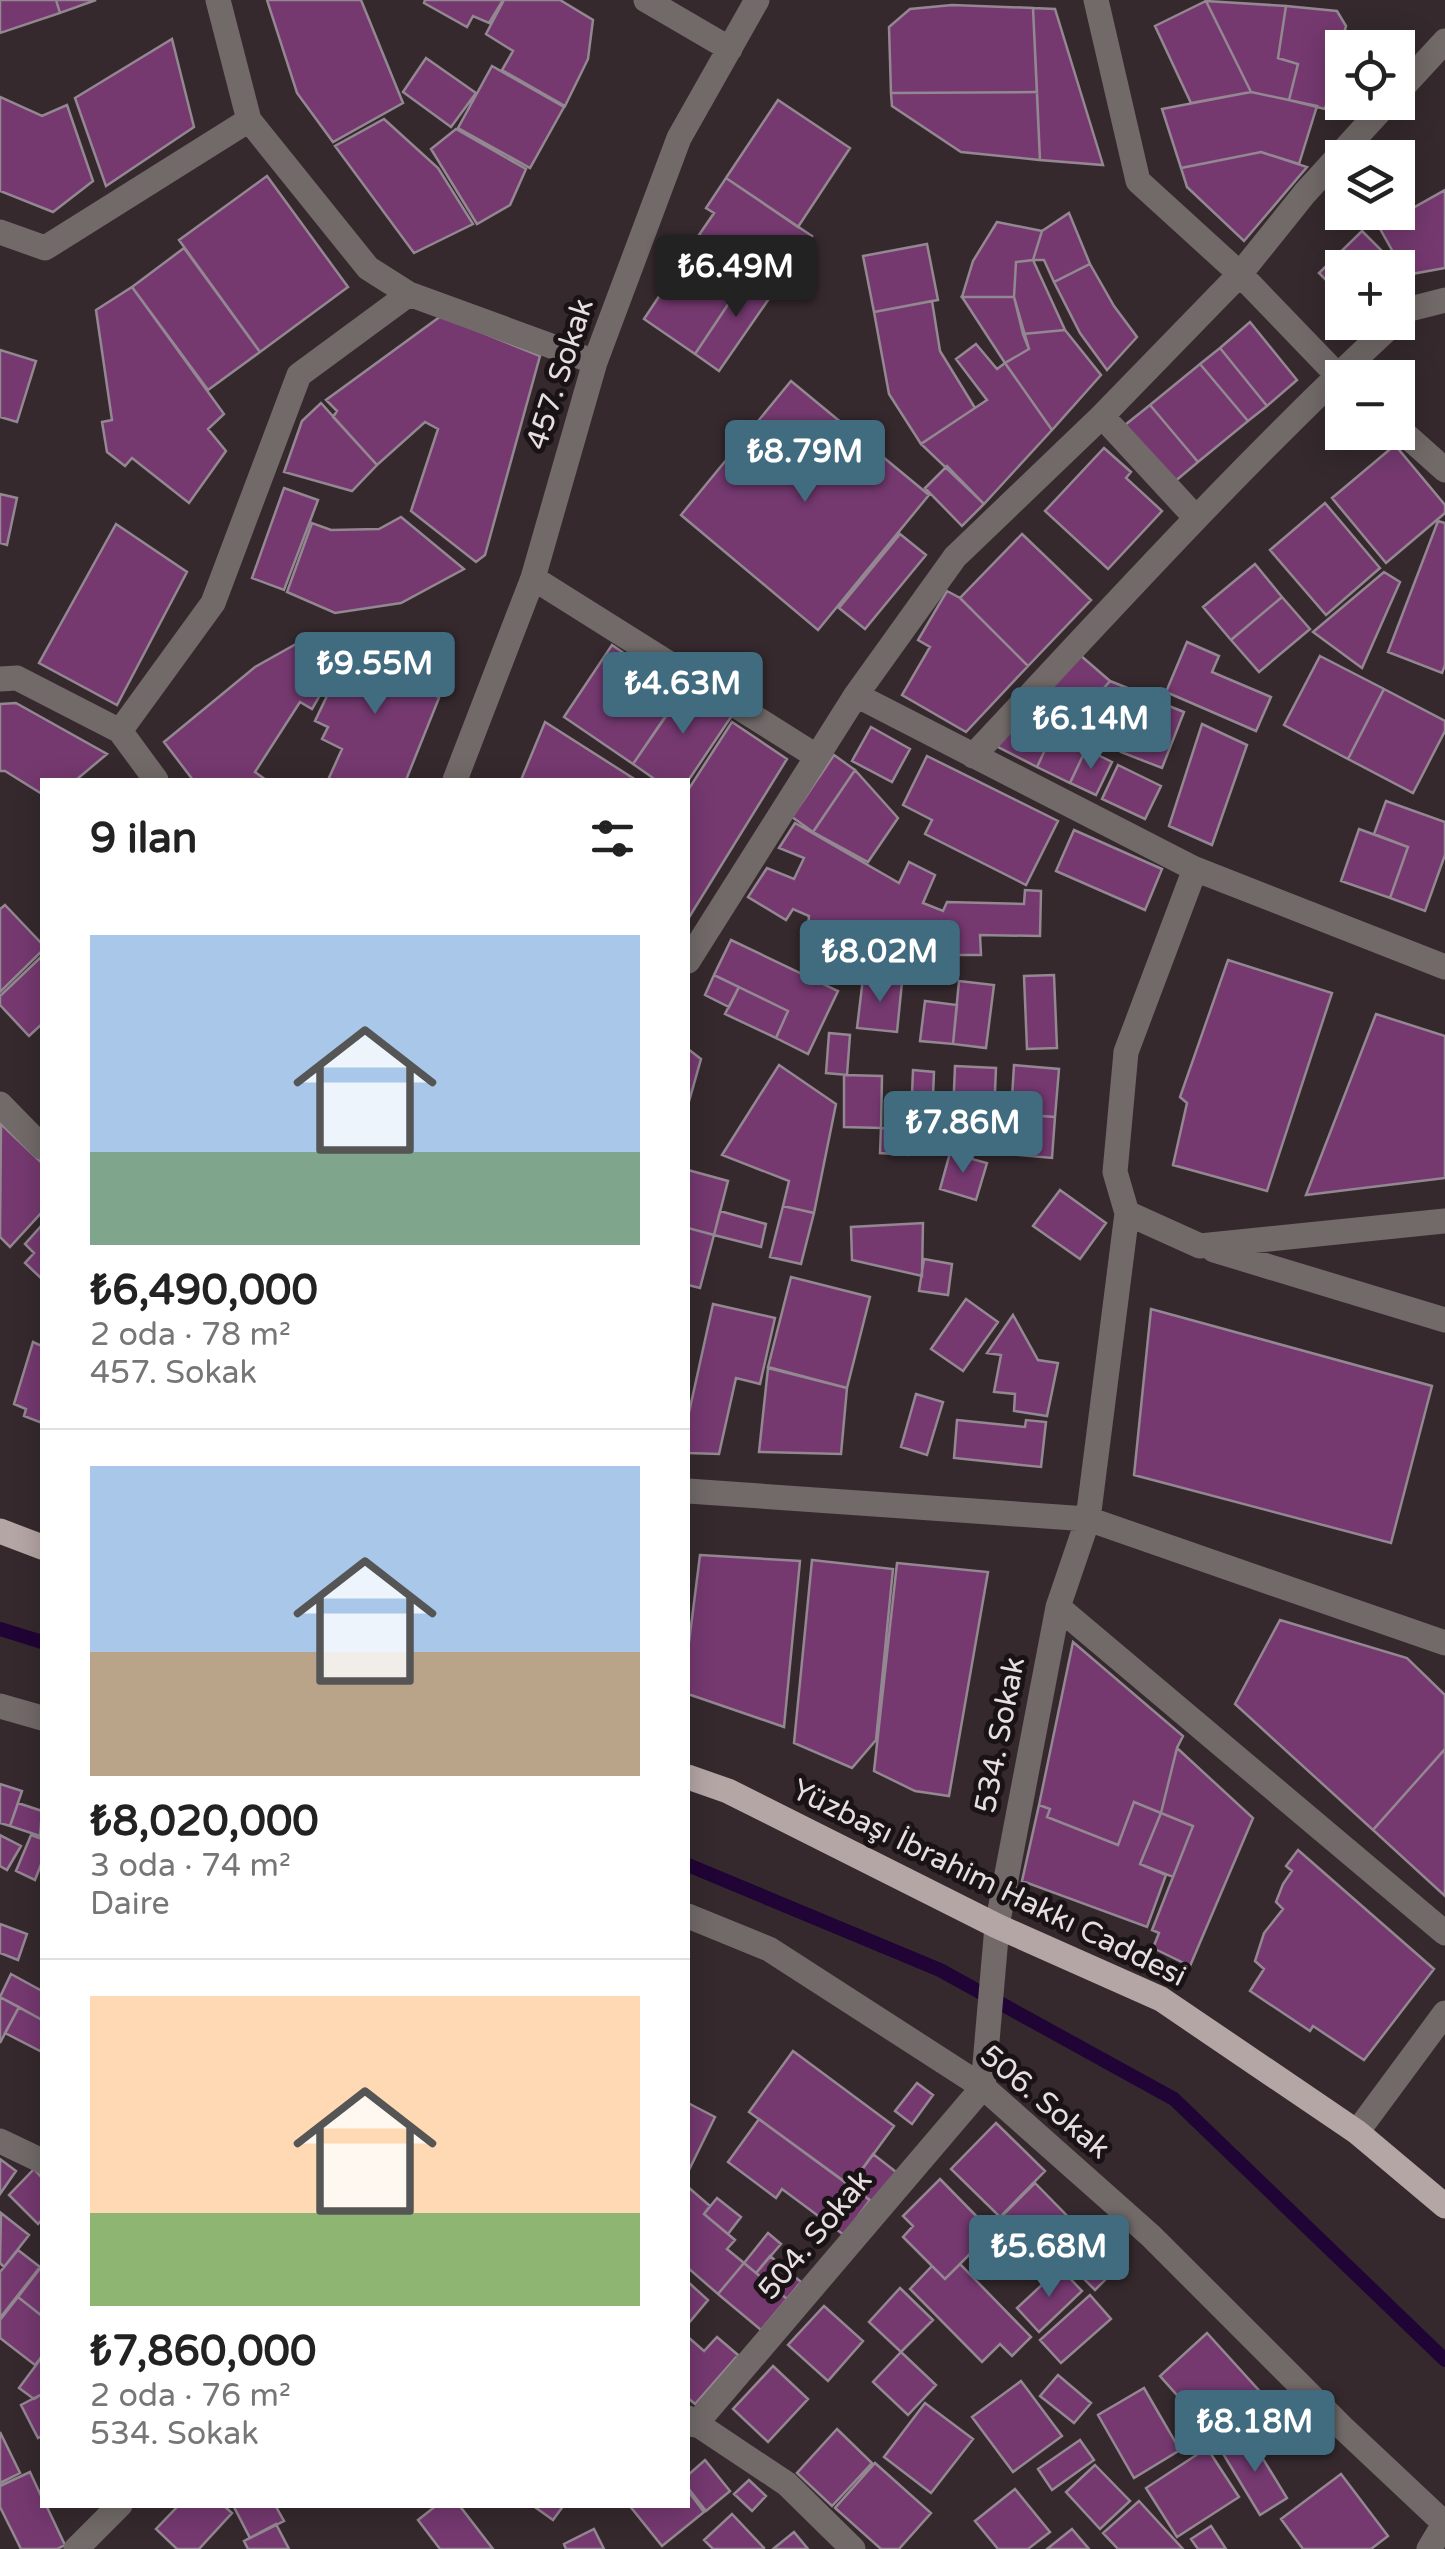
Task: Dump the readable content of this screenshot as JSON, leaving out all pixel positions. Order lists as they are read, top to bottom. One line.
{"streets":{"main road":["Yüzbaşı İbrahim Hakkı Caddesi"],"street":["457. Sokak","534. Sokak","506. Sokak","504. Sokak"]},"crossings":[["534. Sokak","Yüzbaşı İbrahim Hakkı Caddesi"],["534. Sokak","506. Sokak"],["534. Sokak","504. Sokak"],["506. Sokak","504. Sokak"]],"page":{"map_buttons":["+","−"],"price":["₺6.49M","₺8.79M","₺9.55M","₺4.63M","₺6.14M","₺8.02M","₺7.86M","₺5.68M","₺8.18M"],"heading":"9 ilan","list":[{"name":"₺6,490,000","note":"2 oda · 78 m² · 457. Sokak"},{"name":"₺8,020,000","note":"3 oda · 74 m² · Daire"},{"name":"₺7,860,000","note":"2 oda · 76 m² · 534. Sokak"}]}}
